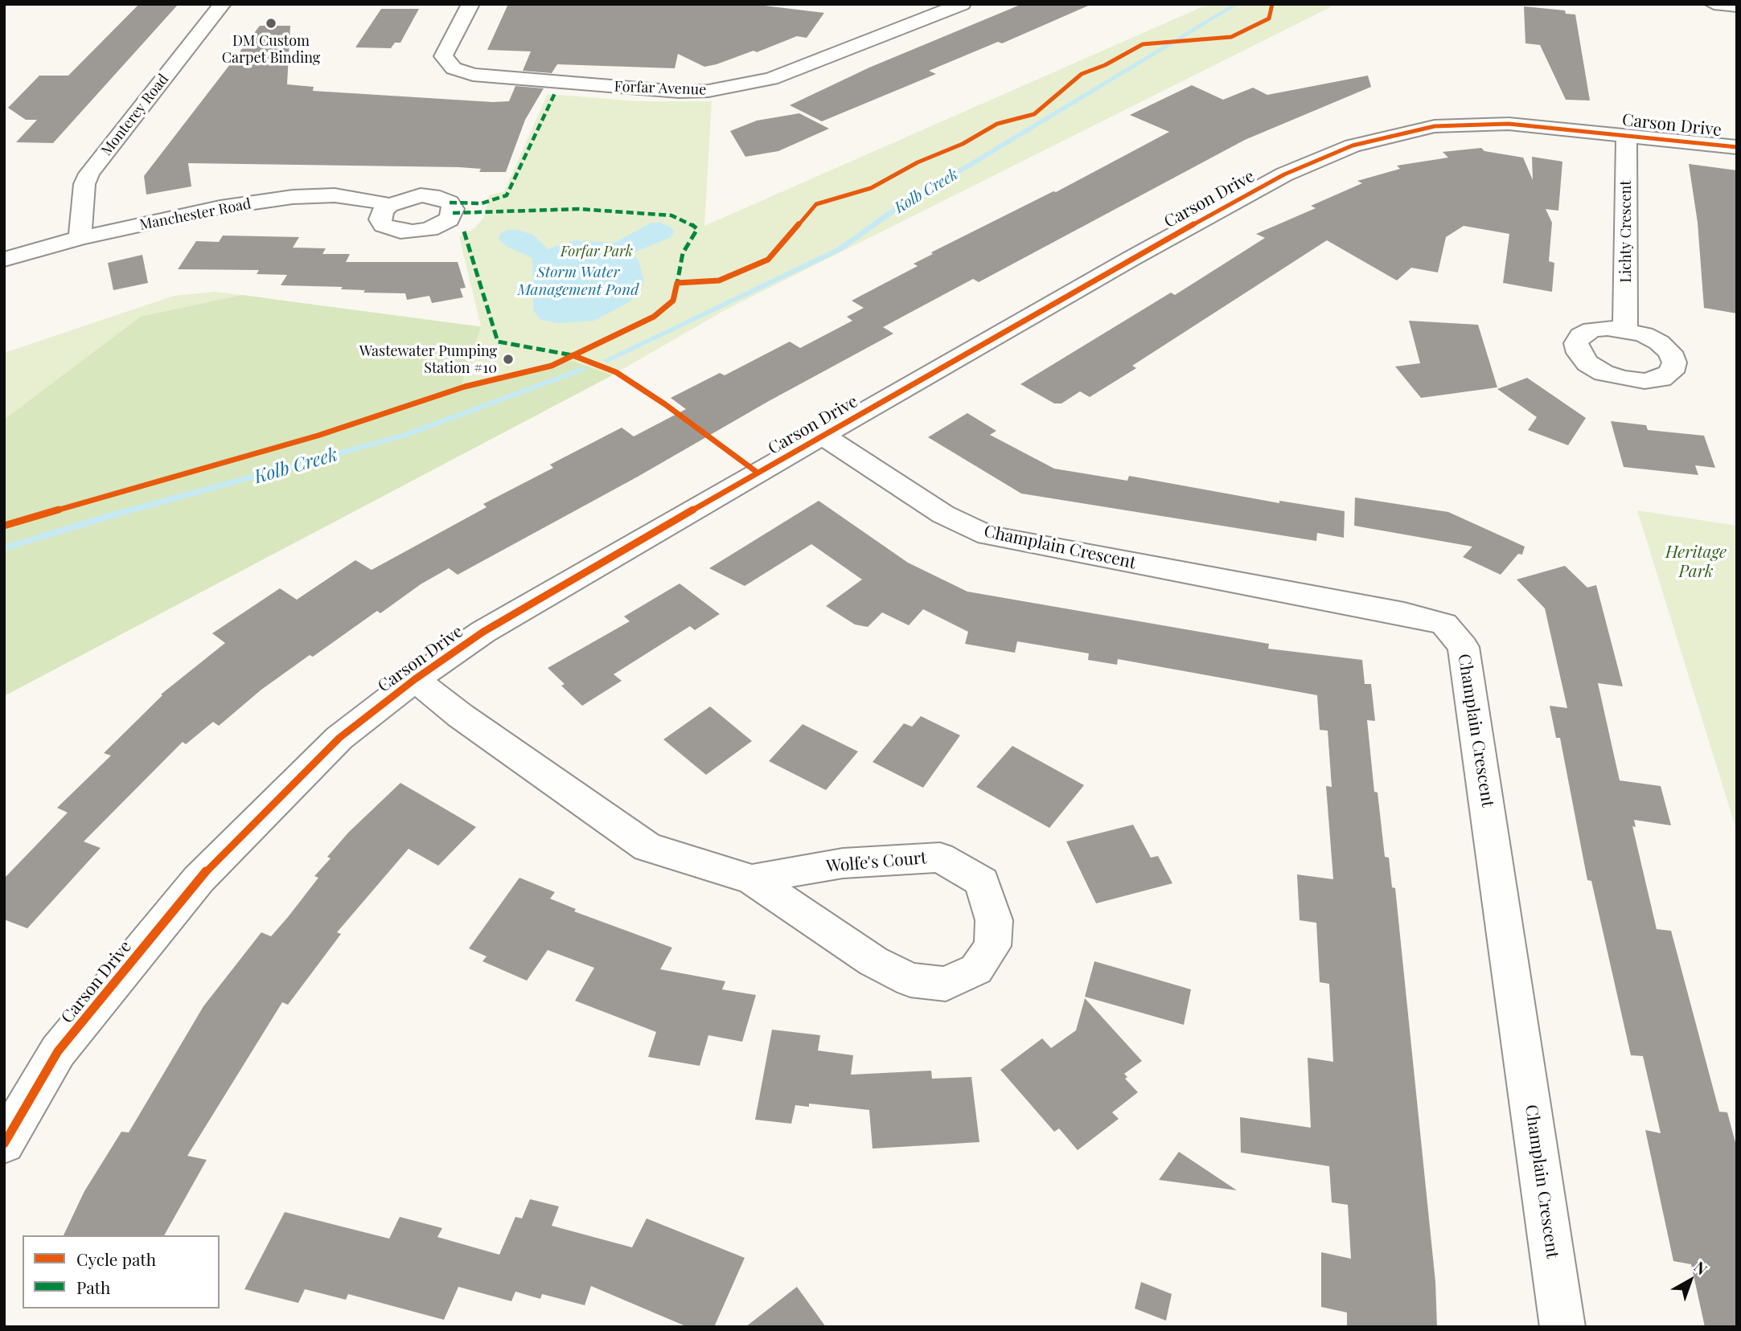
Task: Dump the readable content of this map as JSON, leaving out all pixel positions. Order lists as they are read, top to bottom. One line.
{"streets":{"street":["Forfar Avenue","Monterey Road","Carson Drive","Manchester Road","Lichty Crescent","Champlain Crescent","Wolfe's Court"]},"crossings":[["Monterey Road","Manchester Road"],["Carson Drive","Lichty Crescent"],["Carson Drive","Champlain Crescent"],["Carson Drive","Wolfe's Court"]],"water":["Kolb Creek","Storm Water Management Pond"],"parks":["Forfar Park","Heritage Park"],"places":["DM Custom Carpet Binding","Wastewater Pumping Station #10"],"legend":["Cycle path","Path"],"north":"top right"}
